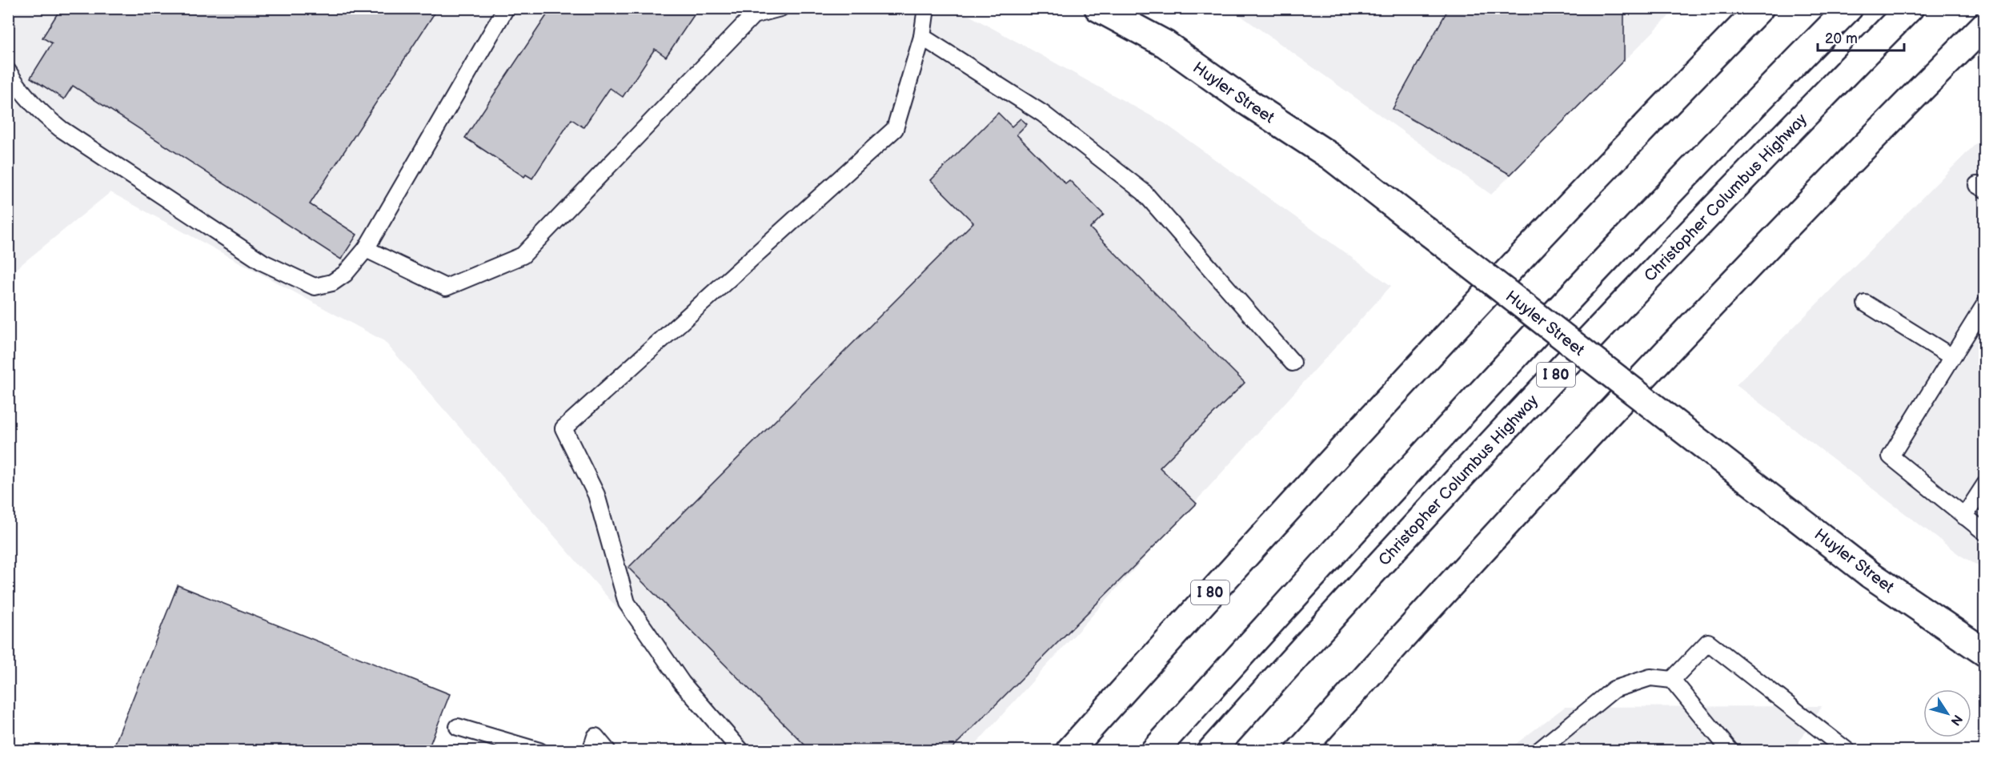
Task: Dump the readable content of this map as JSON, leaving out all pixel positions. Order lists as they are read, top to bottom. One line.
{"streets":{"main road":["Huyler Street","Christopher Columbus Highway","I 80"]},"scale_bar":"20 m","north":"bottom right"}
